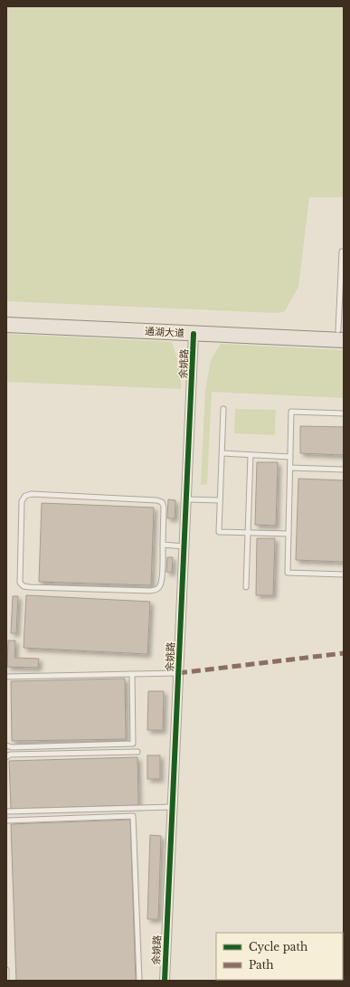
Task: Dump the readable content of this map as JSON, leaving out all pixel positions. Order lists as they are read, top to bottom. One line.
{"streets":{"main road":["通湖大道"],"street":["余姚路"]},"crossings":[["通湖大道","余姚路"]],"legend":["Cycle path","Path"]}
